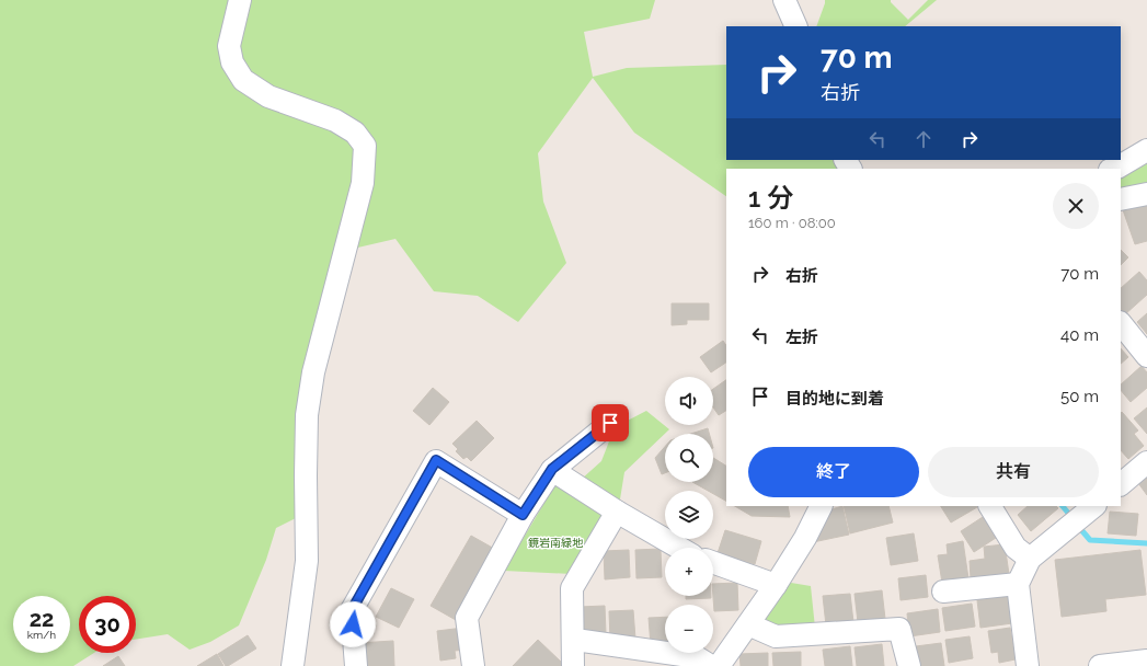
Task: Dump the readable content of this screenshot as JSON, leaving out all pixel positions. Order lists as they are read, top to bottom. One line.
{"parks":["鏡岩南緑地"],"page":{"turn":["70 m","右折"],"heading":["1 分","160 m · 08:00"],"list":[{"name":"右折","value":"70 m"},{"name":"左折","value":"40 m"},{"name":"目的地に到着","value":"50 m"}],"map_buttons":["+","−"],"buttons":["終了","共有"],"speed":"22 km/h","limit":"30"}}
